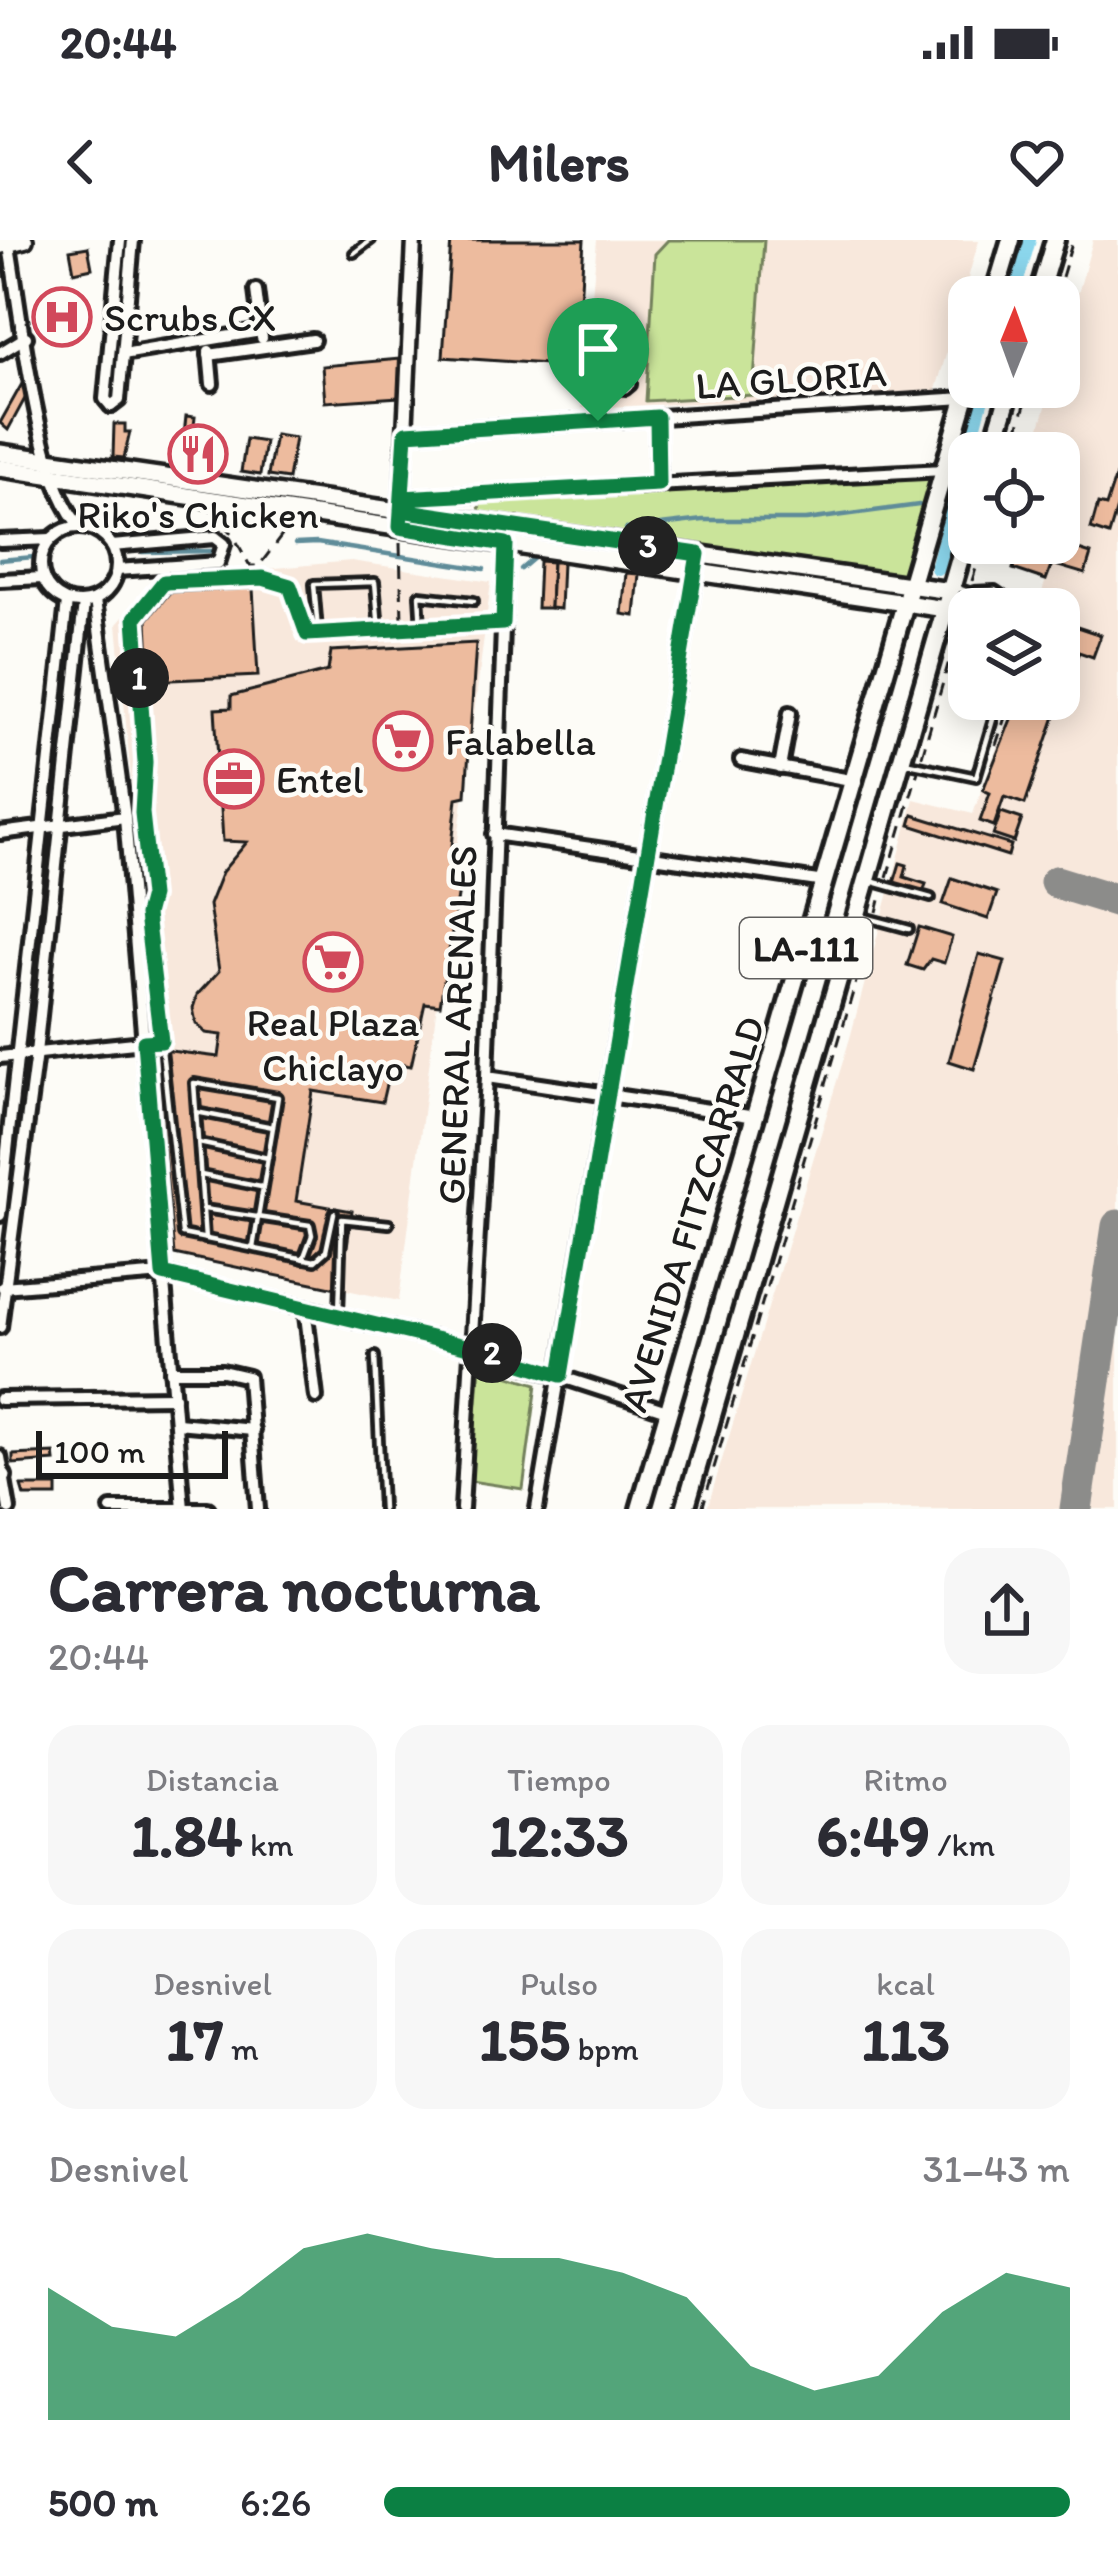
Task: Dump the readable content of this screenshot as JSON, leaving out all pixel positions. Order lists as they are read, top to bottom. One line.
{"streets":{"highway":["LA-111","AVENIDA FITZCARRALD"],"street":["LA GLORIA","GENERAL ARENALES"]},"places":{"hospital":["Scrubs CX"],"restaurant":["Riko's Chicken"],"supermarket":["Falabella","Real Plaza Chiclayo"],"office":["Entel"]},"scale_bar":"100 m","north":"top","page":{"status":"20:44","header":"Milers","pins":["3","1","2"],"scale":"100 m","heading":["Carrera nocturna","20:44"],"stats":[["Distancia","1.84 km"],["Tiempo","12:33"],["Ritmo","6:49 /km"],["Desnivel","17 m"],["Pulso","155 bpm"],["kcal","113"]],"chart":["Desnivel","31–43 m"],"list":[{"name":"500 m","note":"6:26"}]}}
